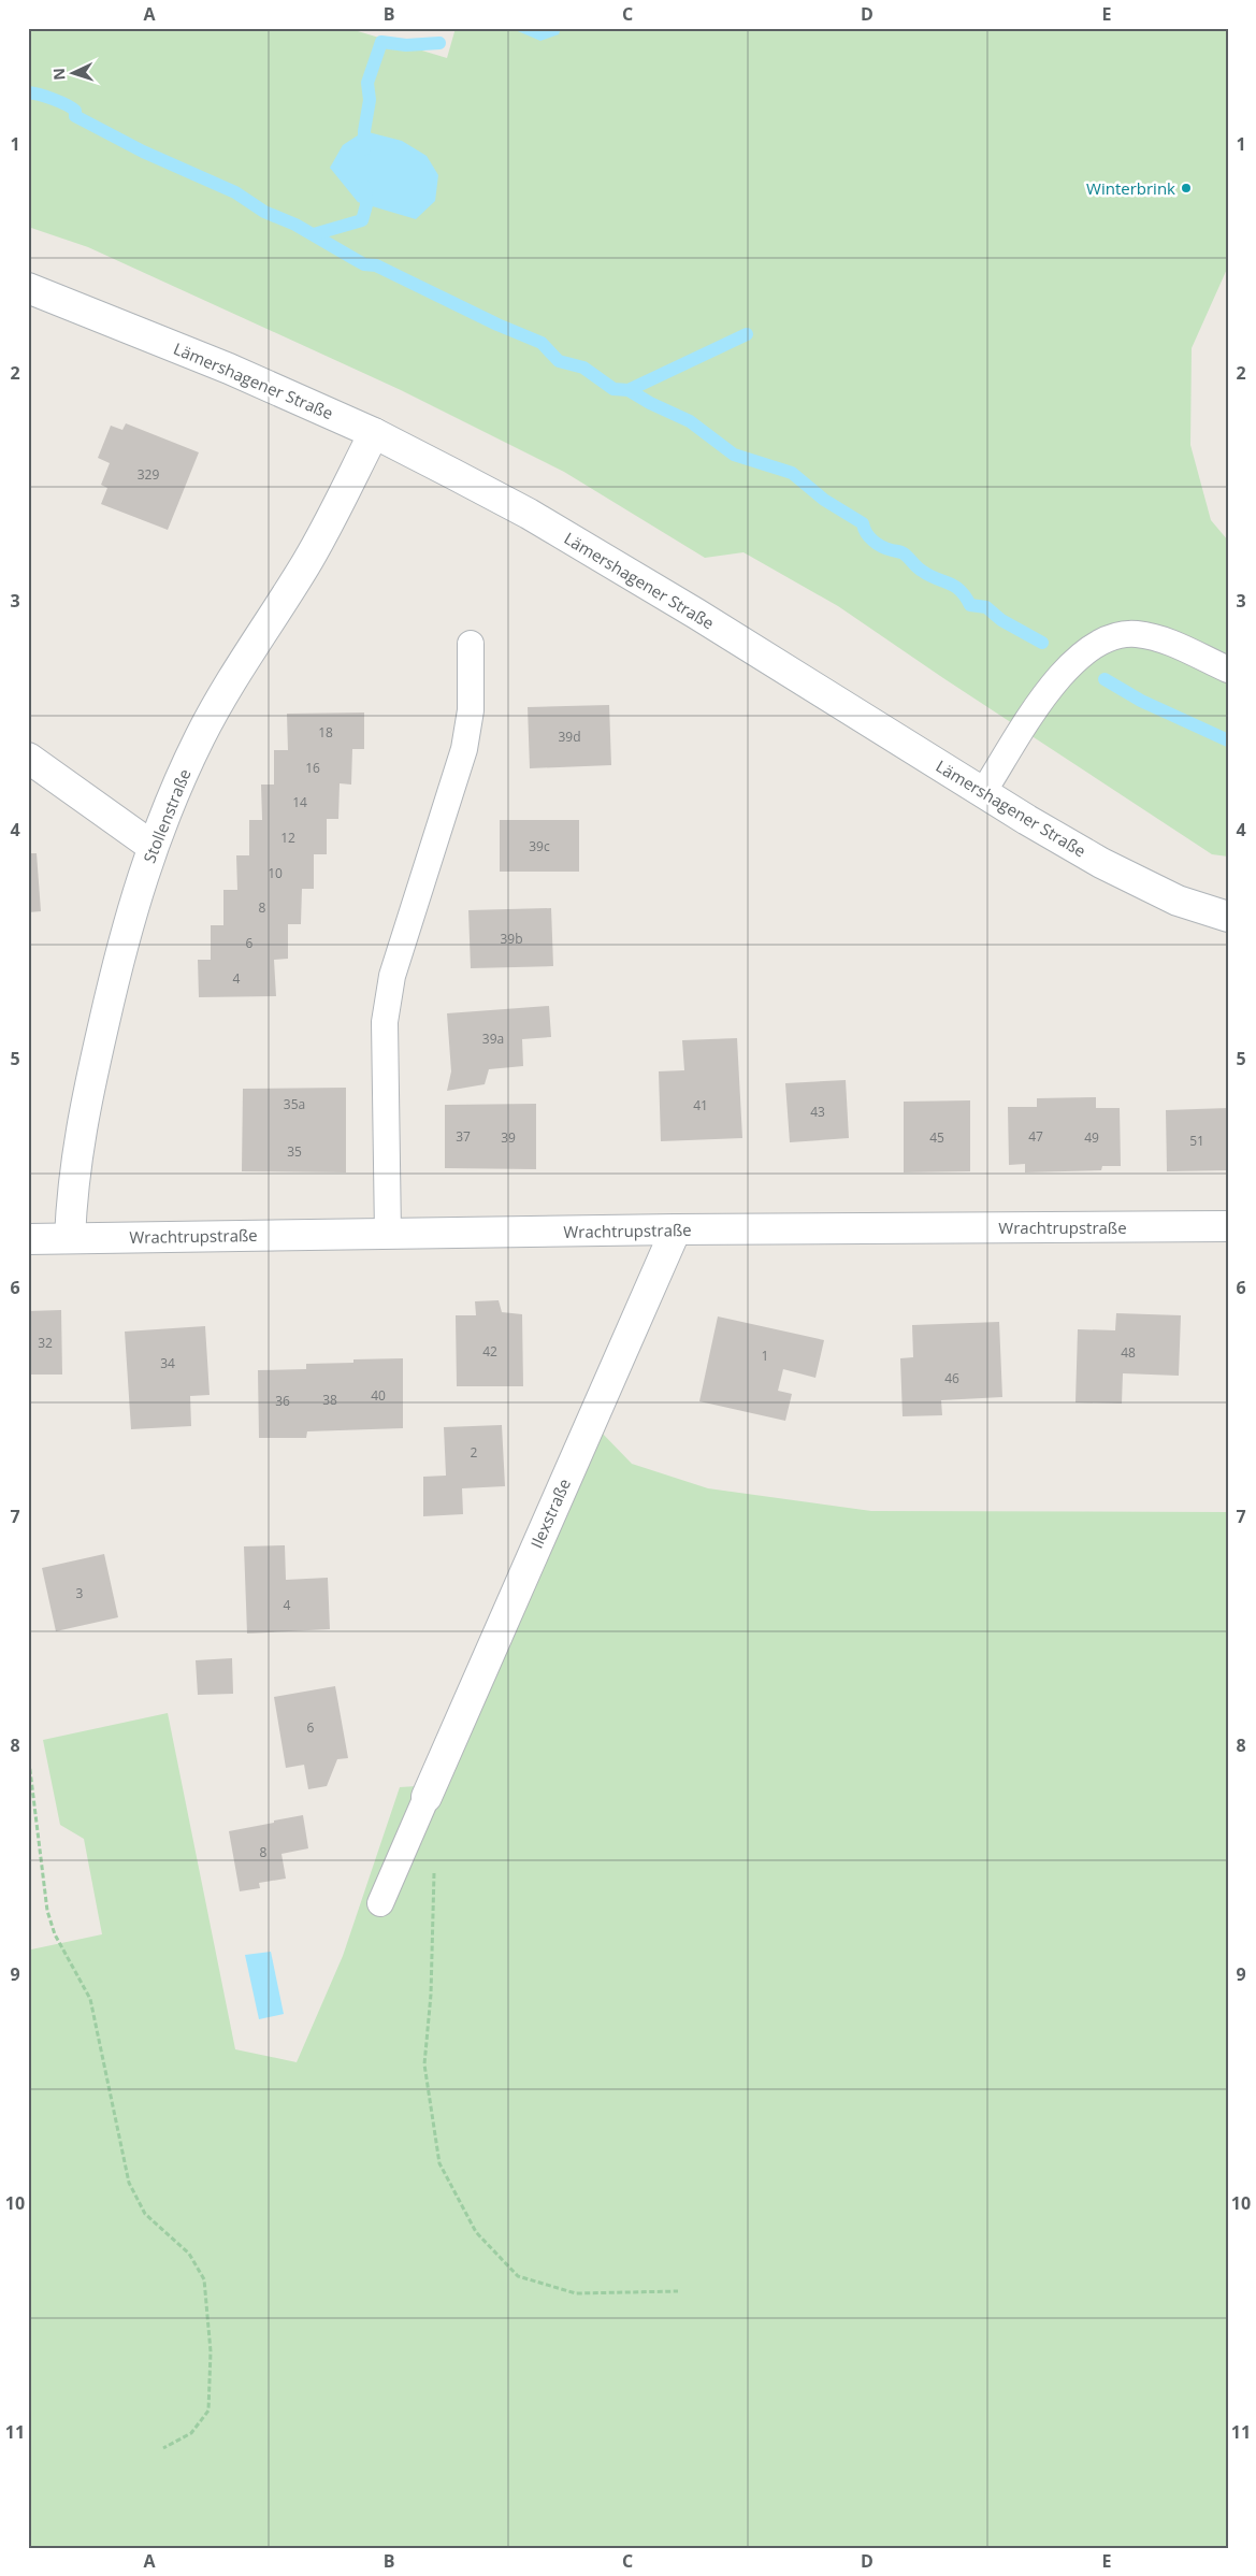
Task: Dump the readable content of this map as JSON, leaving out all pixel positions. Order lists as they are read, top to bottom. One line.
{"streets":{"street":["Lämershagener Straße","Stollenstraße","Wrachtrupstraße","Ilexstraße"]},"crossings":[["Lämershagener Straße","Stollenstraße"],["Stollenstraße","Wrachtrupstraße"],["Wrachtrupstraße","Ilexstraße"]],"places":["Winterbrink"],"house_numbers":["329","18","39d","16","14","12","39c","10","8","39b","6","4","39a","35a","41","43","37","47","39","45","49","51","35","32","42","48","1","34","46","40","38","36","2","3","4","6","8"],"north":"left","grid":{"columns":["A","B","C","D","E"],"rows":["1","2","3","4","5","6","7","8","9","10","11"]}}
